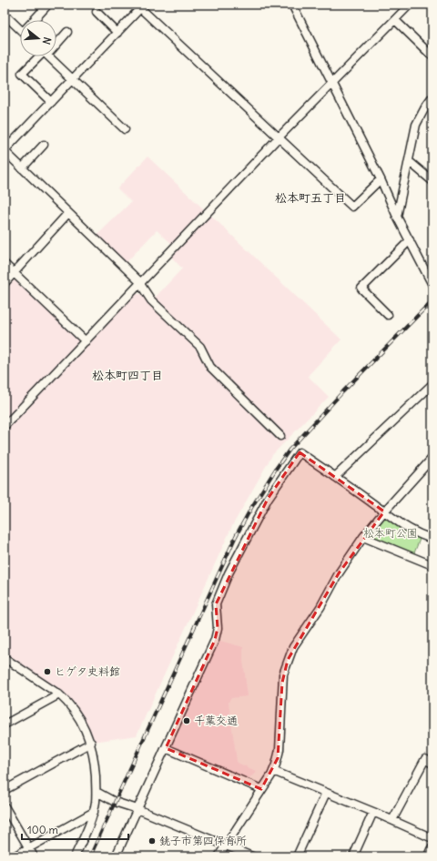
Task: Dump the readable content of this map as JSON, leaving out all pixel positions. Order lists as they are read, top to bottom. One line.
{"districts":["松本町五丁目","松本町四丁目"],"parks":["松本町公園"],"places":["ヒゲタ史料館","千葉交通","銚子市第四保育所"],"scale_bar":"100 m","north":"right"}
